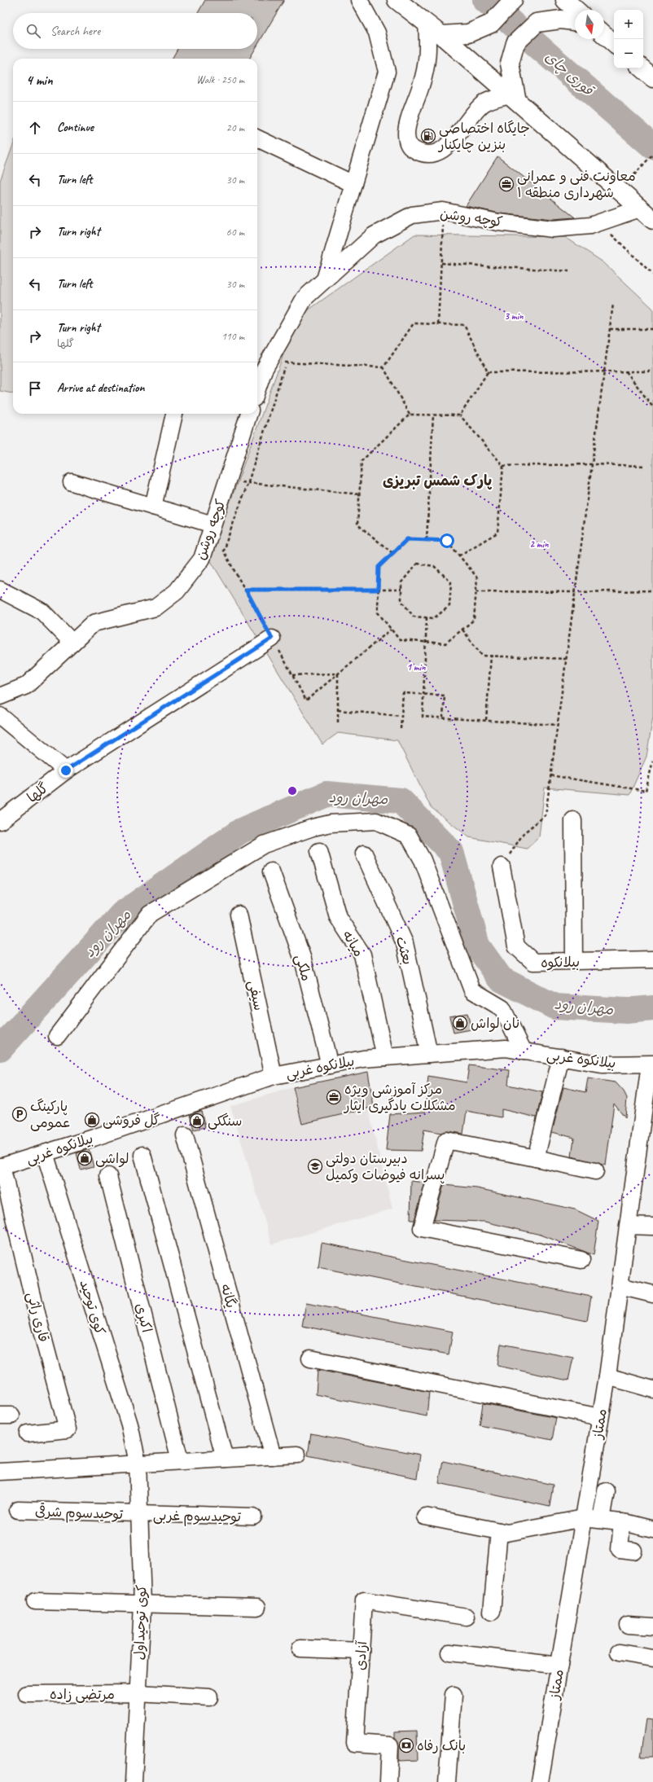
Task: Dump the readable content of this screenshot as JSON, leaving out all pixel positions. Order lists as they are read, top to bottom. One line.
{"streets":{"street":["کوچه روشن","گلها","میانه","بعثت","بیلانکوه","ملکی","سیفی","بیلانکوه غربی","یگانه","کوی توحید","قاری راثی","اکبری","ممتاز","توحیدسوم شرقی","توحیدسوم غربی","کوی توحیداول","آزادی","مرتضی زاده"]},"crossings":[["میانه","بیلانکوه غربی"],["بعثت","بیلانکوه غربی"],["ملکی","بیلانکوه غربی"],["سیفی","بیلانکوه غربی"],["بیلانکوه غربی","کوی توحید"],["بیلانکوه غربی","قاری راثی"],["بیلانکوه غربی","ممتاز"],["کوی توحید","کوی توحیداول"],["توحیدسوم شرقی","توحیدسوم غربی"],["توحیدسوم شرقی","کوی توحیداول"],["توحیدسوم غربی","کوی توحیداول"],["کوی توحیداول","مرتضی زاده"]],"districts":["پارک شمس تبریزی"],"water":["قوری چای","مهران رود"],"places":{"fuel station":["جایگاه اختصاصی بنزین چایکنار"],"office":["معاونت فنی و عمرانی شهرداری منطقه ۱","مرکز آموزشی ویژه مشکلات یادگیری ایثار"],"shop":["نان لواش","گل فروشی","سنگکی","لواشی"],"parking":["پارکینگ عمومی"],"school or university":["دبیرستان دولتی پسرانه فیوضات وکمیل"],"bank":["بانک رفاه"]},"north":"bottom","page":{"map_buttons":["+","−"],"search":"Search here","heading":["4 min","Walk · 250 m"],"list":[["Continue","20 m"],["Turn left","30 m"],["Turn right","60 m"],["Turn left","30 m"],["Turn right","گلها","110 m"],"Arrive at destination"]},"rings":["3 min","2 min","1 min"]}
